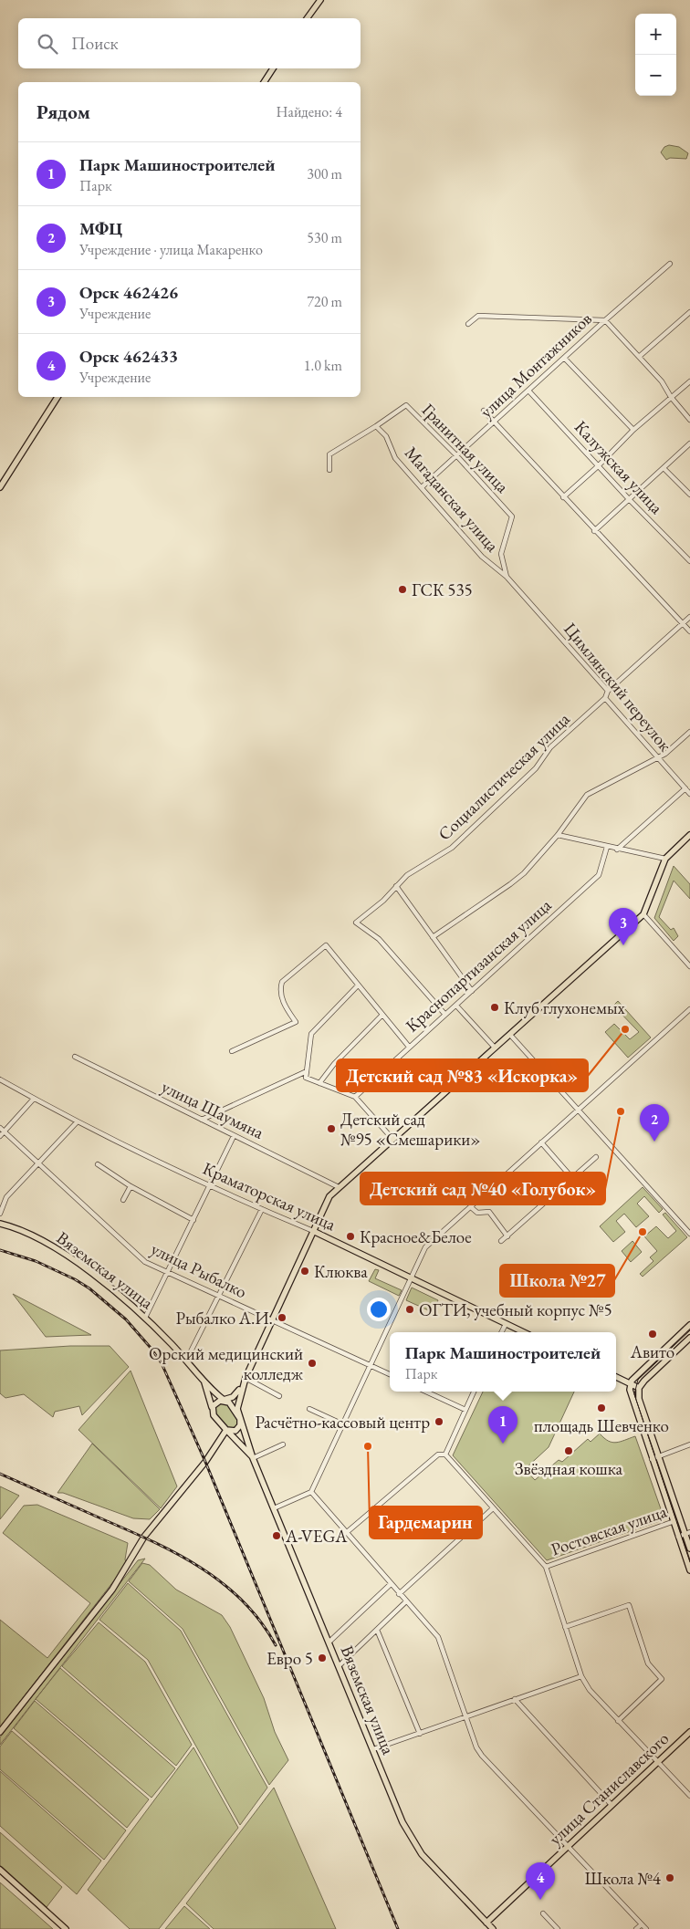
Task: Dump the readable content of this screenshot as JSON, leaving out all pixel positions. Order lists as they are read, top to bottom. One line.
{"streets":{"main road":["Краматорская улица","Вяземская улица","улица Станиславского"],"street":["улица Монтажников","Гранитная улица","Калужская улица","Магаданская улица","Цимлянский переулок","Социалистическая улица","Краснопартизанская улица","улица Шаумяна","улица Рыбалко","Ростовская улица"]},"crossings":[["улица Монтажников","Гранитная улица"],["улица Монтажников","Калужская улица"],["улица Монтажников","Магаданская улица"],["Гранитная улица","Магаданская улица"],["Гранитная улица","Цимлянский переулок"],["Магаданская улица","Цимлянский переулок"],["Цимлянский переулок","Социалистическая улица"],["Социалистическая улица","Краснопартизанская улица"],["Вяземская улица","улица Станиславского"]],"places":["ГСК 535","Клуб глухонемых","Детский сад №83 «Искорка»","Детский сад №40 «Голубок»","Детский сад №95 «Смешарики»","Школа №27","Красное&Белое","Клюква","ОГТИ, учебный корпус №5","Рыбалко А.И.","Авито","Орский медицинский колледж","площадь Шевченко","Расчётно-кассовый центр","Гардемарин","Звёздная кошка","A-VEGA","Евро 5","Школа №4"],"page":{"map_buttons":["+","−"],"search":"Поиск","heading":["Рядом","Найдено: 4"],"list":[{"mark":"1","name":"Парк Машиностроителей","note":"Парк","value":"300 m"},{"mark":"2","name":"МФЦ","note":"Учреждение · улица Макаренко","value":"530 m"},{"mark":"3","name":"Орск 462426","note":"Учреждение","value":"720 m"},{"mark":"4","name":"Орск 462433","note":"Учреждение","value":"1.0 km"}],"pins":["3","2","1","4"],"popup":["Парк Машиностроителей","Парк"]}}
